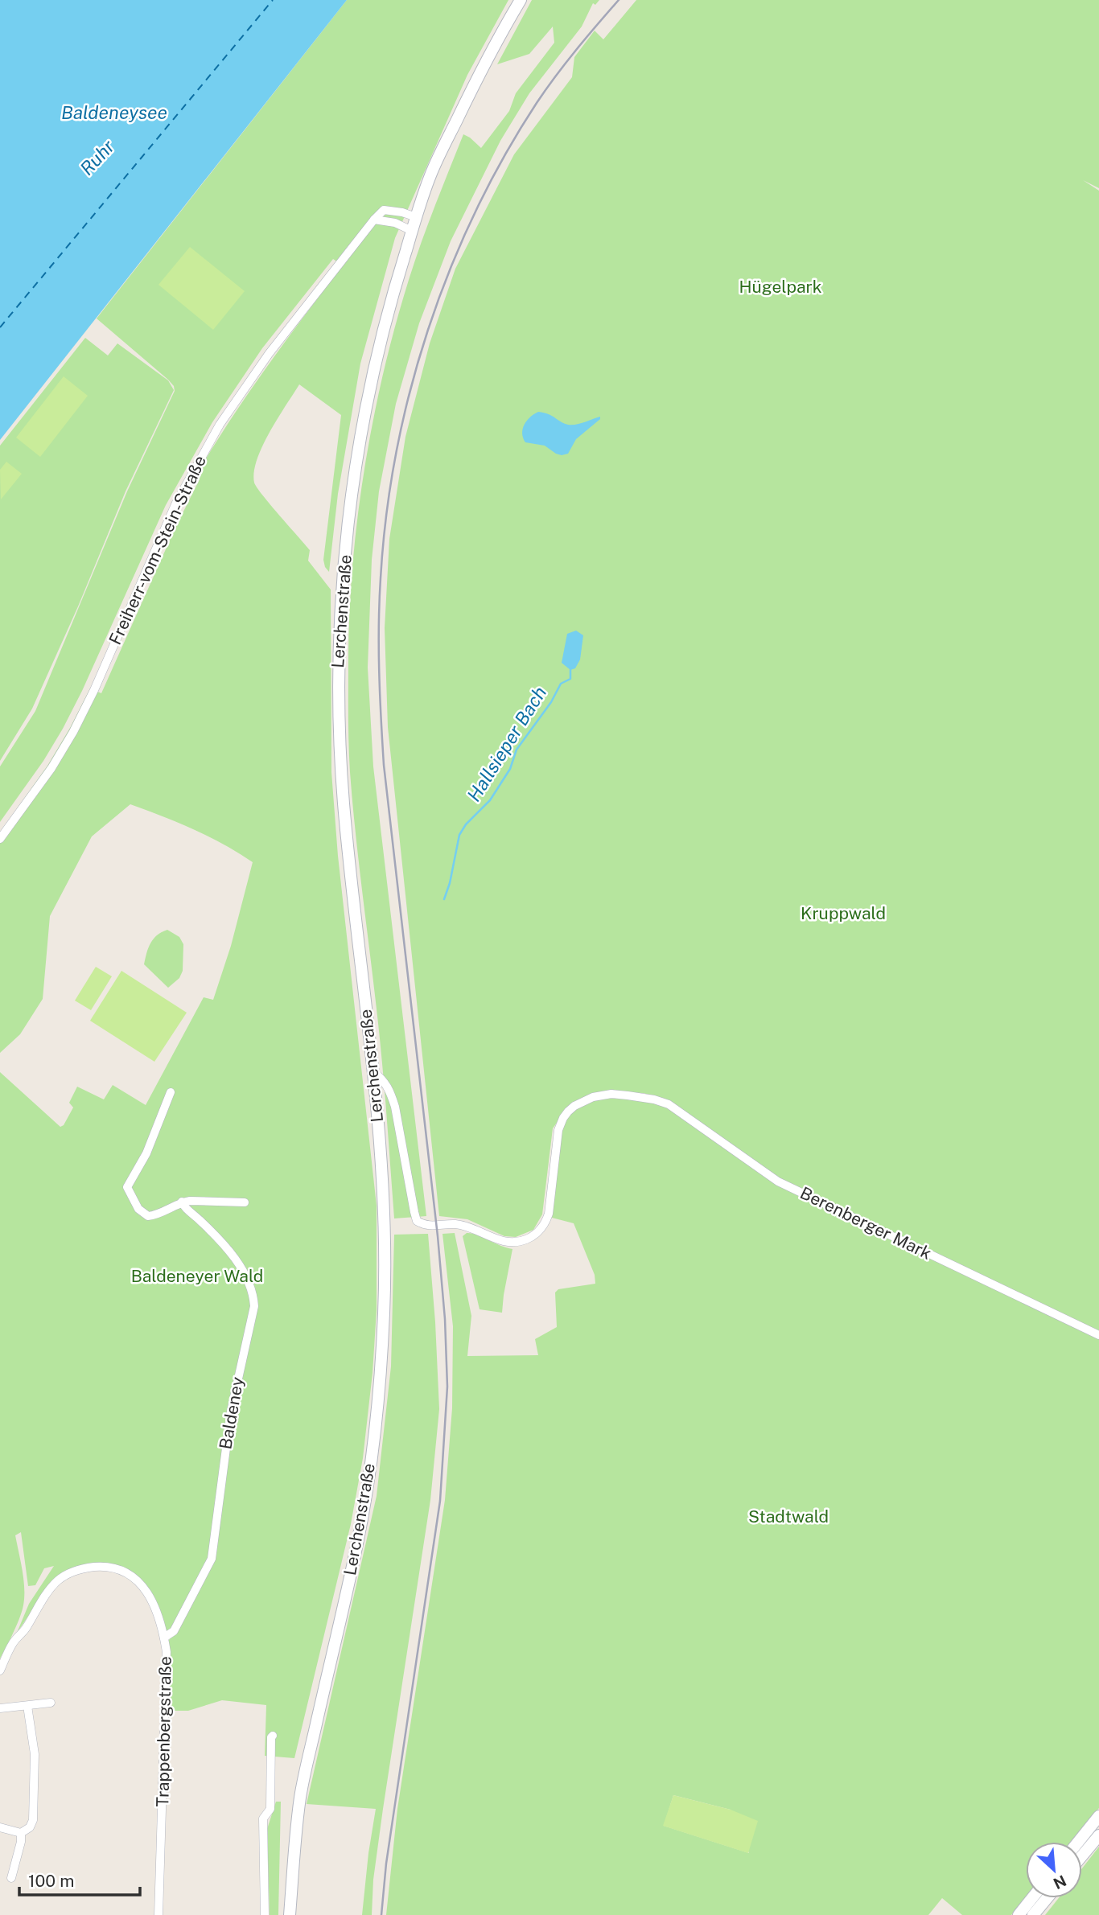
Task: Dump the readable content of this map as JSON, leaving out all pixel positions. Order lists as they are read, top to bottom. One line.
{"streets":{"main road":["Lerchenstraße"],"street":["Freiherr-vom-Stein-Straße","Berenberger Mark","Baldeney","Trappenbergstraße"]},"crossings":[["Lerchenstraße","Berenberger Mark"],["Baldeney","Trappenbergstraße"]],"water":["Baldeneysee","Ruhr","Hallsieper Bach"],"parks":["Hügelpark","Kruppwald","Baldeneyer Wald","Stadtwald"],"scale_bar":"100 m","north":"bottom right"}
